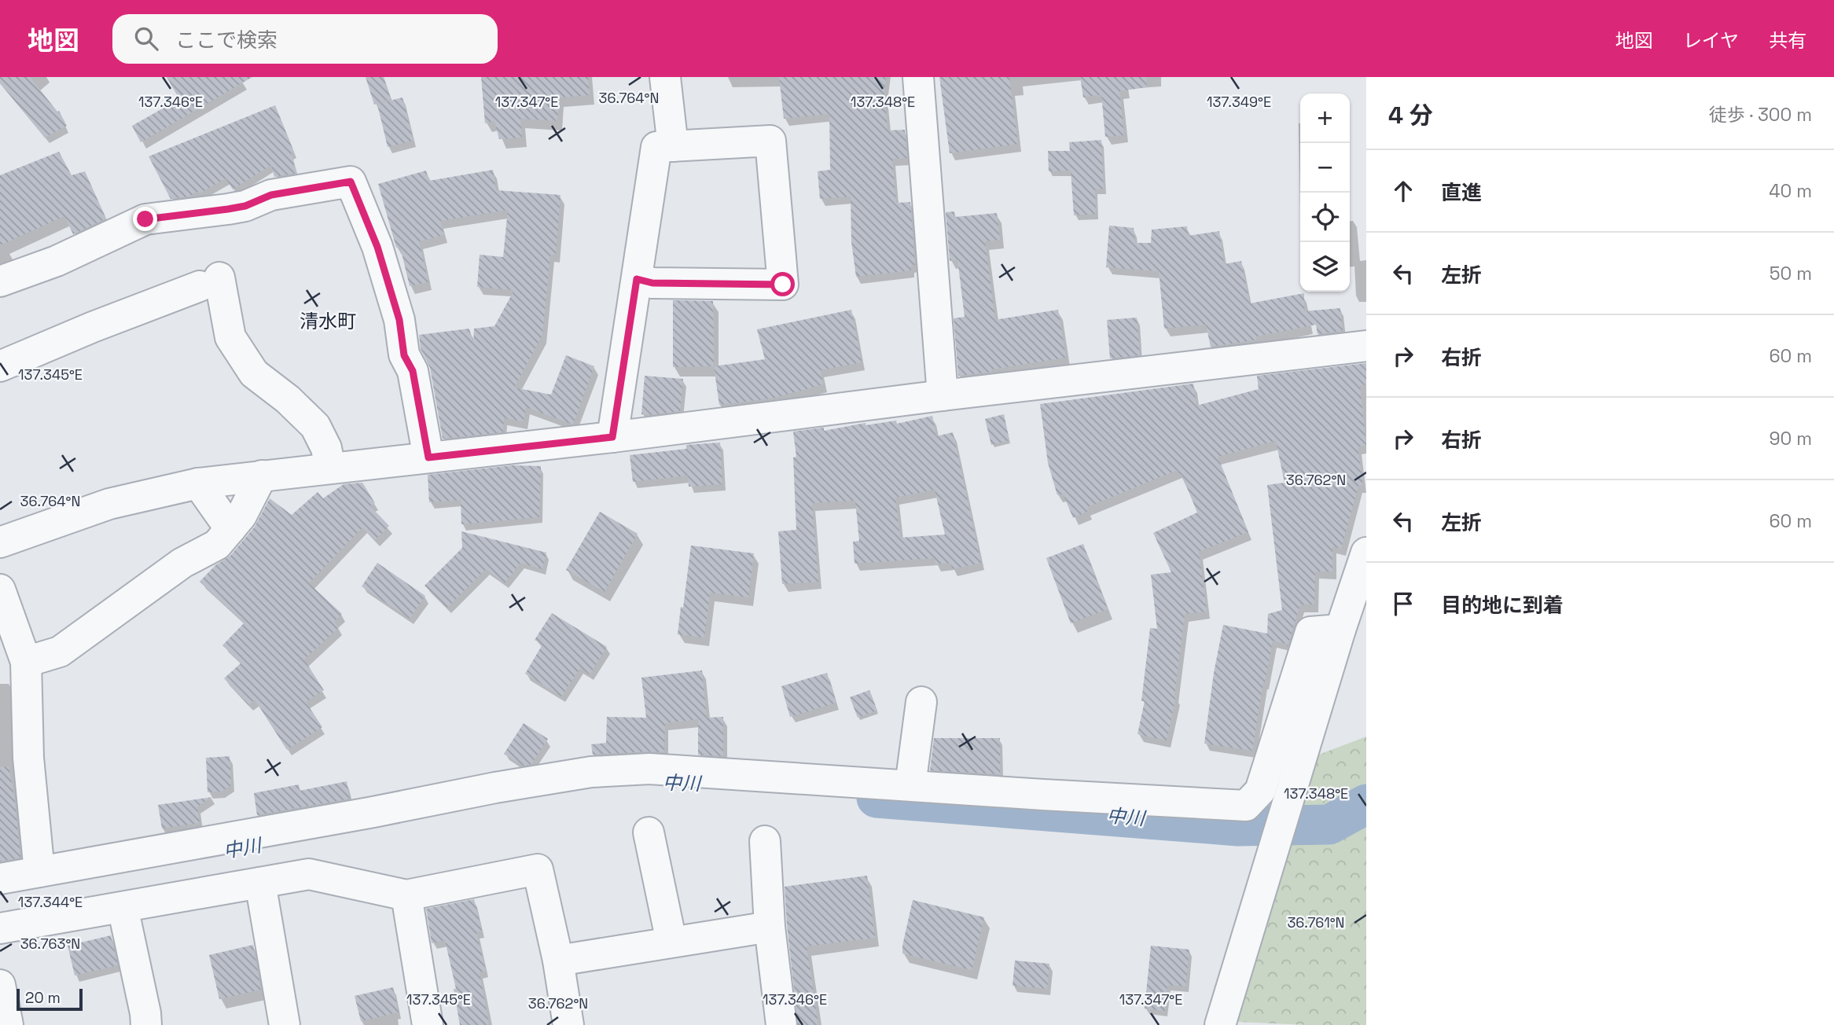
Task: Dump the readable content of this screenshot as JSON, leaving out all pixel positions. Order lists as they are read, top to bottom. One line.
{"districts":["清水町"],"water":["中川"],"scale_bar":"20 m","page":{"header":"地図","search":"ここで検索","nav":["地図","レイヤ","共有"],"heading":["4 分","徒歩 · 300 m"],"map_buttons":["+","−"],"list":[["直進","40 m"],["左折","50 m"],["右折","60 m"],["右折","90 m"],["左折","60 m"],"目的地に到着"],"scale":"20 m"},"coordinates":["36.764°N","137.346°E","137.347°E","137.348°E","137.349°E","137.345°E","36.762°N","137.344°E","36.761°N","36.763°N"]}
